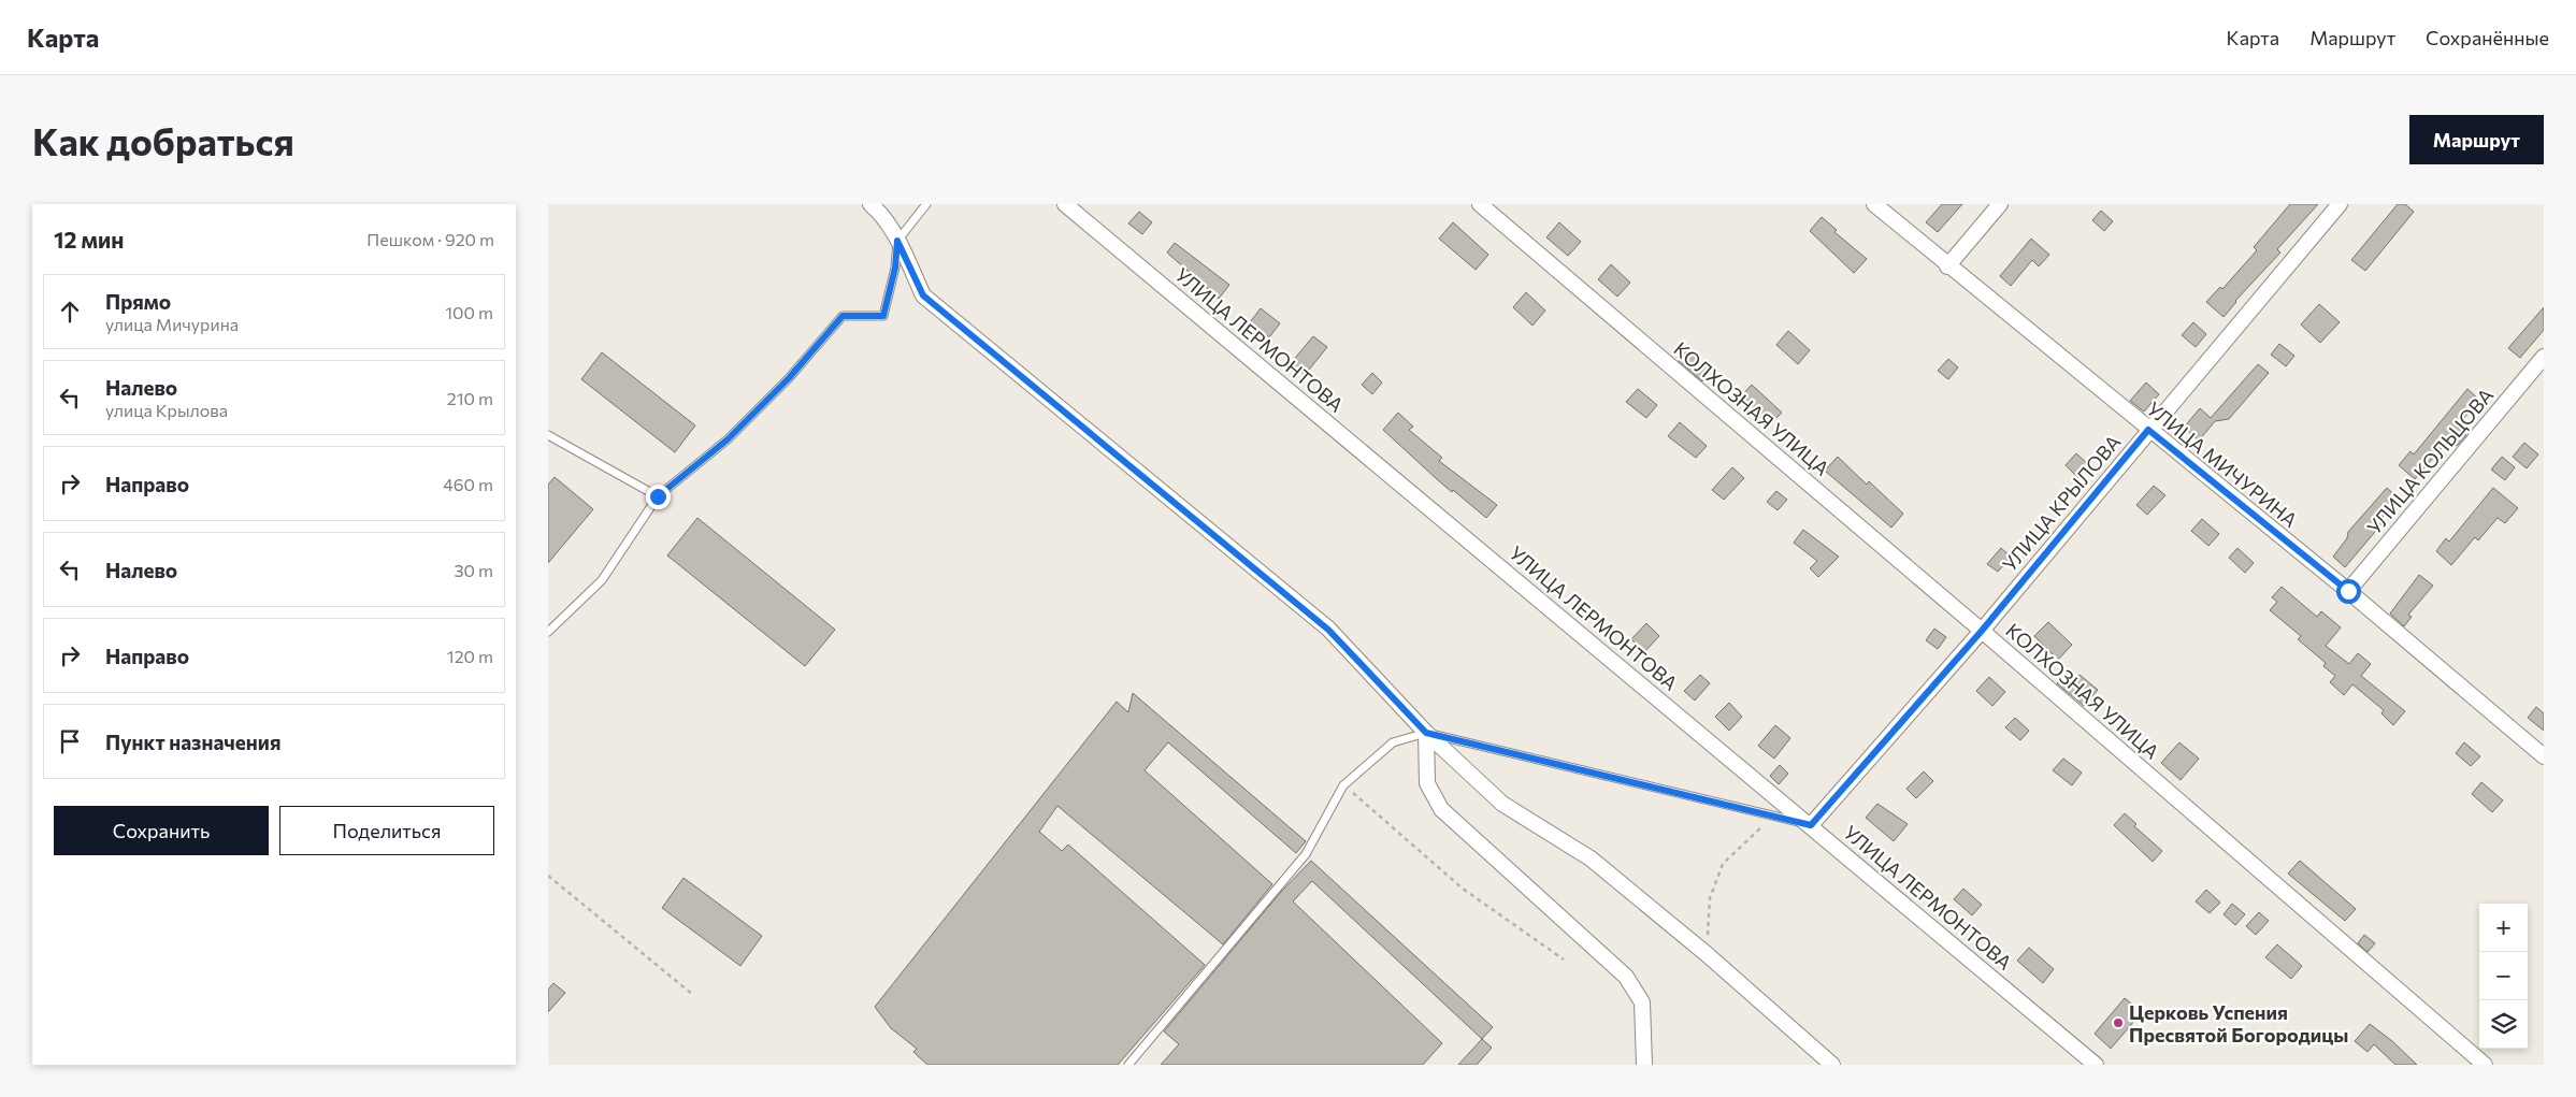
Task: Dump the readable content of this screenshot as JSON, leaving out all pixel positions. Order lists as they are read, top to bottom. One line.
{"streets":{"street":["УЛИЦА ЛЕРМОНТОВА","КОЛХОЗНАЯ УЛИЦА","УЛИЦА КОЛЬЦОВА","УЛИЦА МИЧУРИНА","УЛИЦА КРЫЛОВА"]},"crossings":[["УЛИЦА ЛЕРМОНТОВА","УЛИЦА КРЫЛОВА"],["КОЛХОЗНАЯ УЛИЦА","УЛИЦА КРЫЛОВА"],["УЛИЦА КОЛЬЦОВА","УЛИЦА МИЧУРИНА"],["УЛИЦА МИЧУРИНА","УЛИЦА КРЫЛОВА"]],"places":["Церковь Успения Пресвятой Богородицы"],"page":{"header":"Карта","nav":["Карта","Маршрут","Сохранённые"],"buttons":["Маршрут",["Сохранить","Поделиться"]],"title":"Как добраться","heading":["12 мин","Пешком · 920 m"],"list":[["Прямо","улица Мичурина","100 m"],["Налево","улица Крылова","210 m"],["Направо","460 m"],["Налево","30 m"],["Направо","120 m"],"Пункт назначения"],"map_buttons":["+","−"]}}
